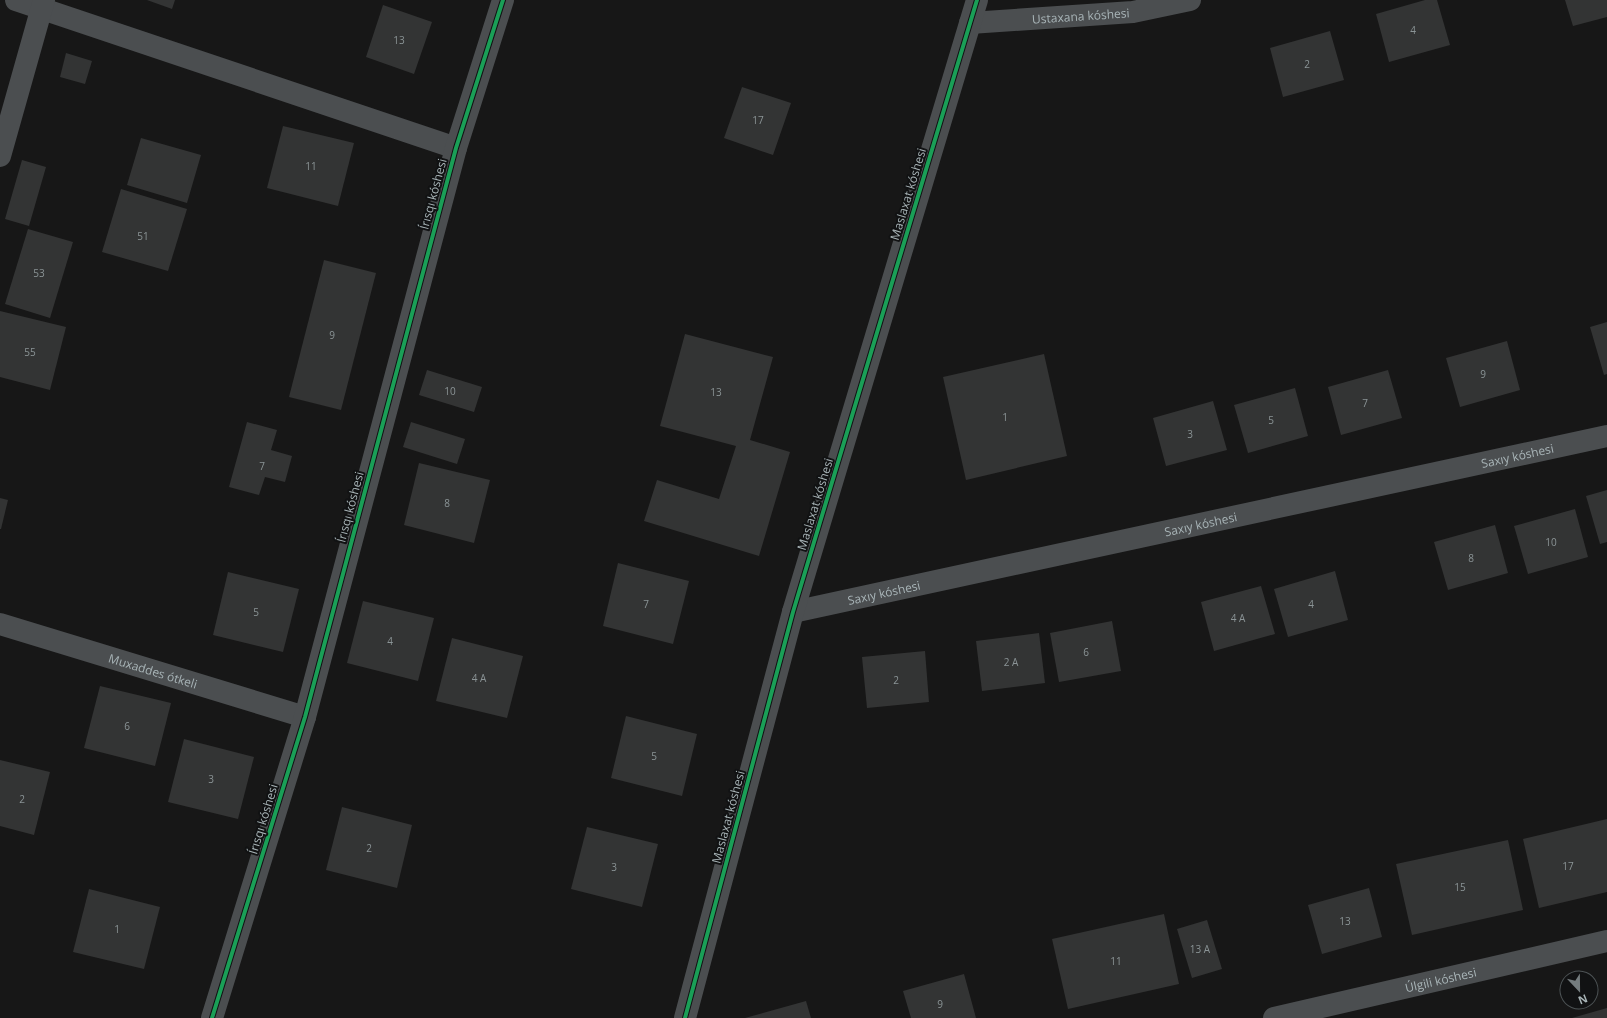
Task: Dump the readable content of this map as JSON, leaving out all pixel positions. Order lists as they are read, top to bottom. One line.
{"streets":{"street":["Ustaxana kóshesi","Írısqı kóshesi","Maslaxat kóshesi","Saxıy kóshesi","Muxaddes ótkeli","Úlgili kóshesi"]},"crossings":[["Ustaxana kóshesi","Maslaxat kóshesi"],["Írısqı kóshesi","Muxaddes ótkeli"],["Maslaxat kóshesi","Saxıy kóshesi"]],"house_numbers":["4","13","2","17","11","51","53","9","55","9","10","13","7","1","5","3","7","8","10","8","7","4","5","4 А","4","6","2 А","4 А","2","6","5","3","2","2","17","3","15","13","1","13 А","11","9"],"north":"bottom"}
